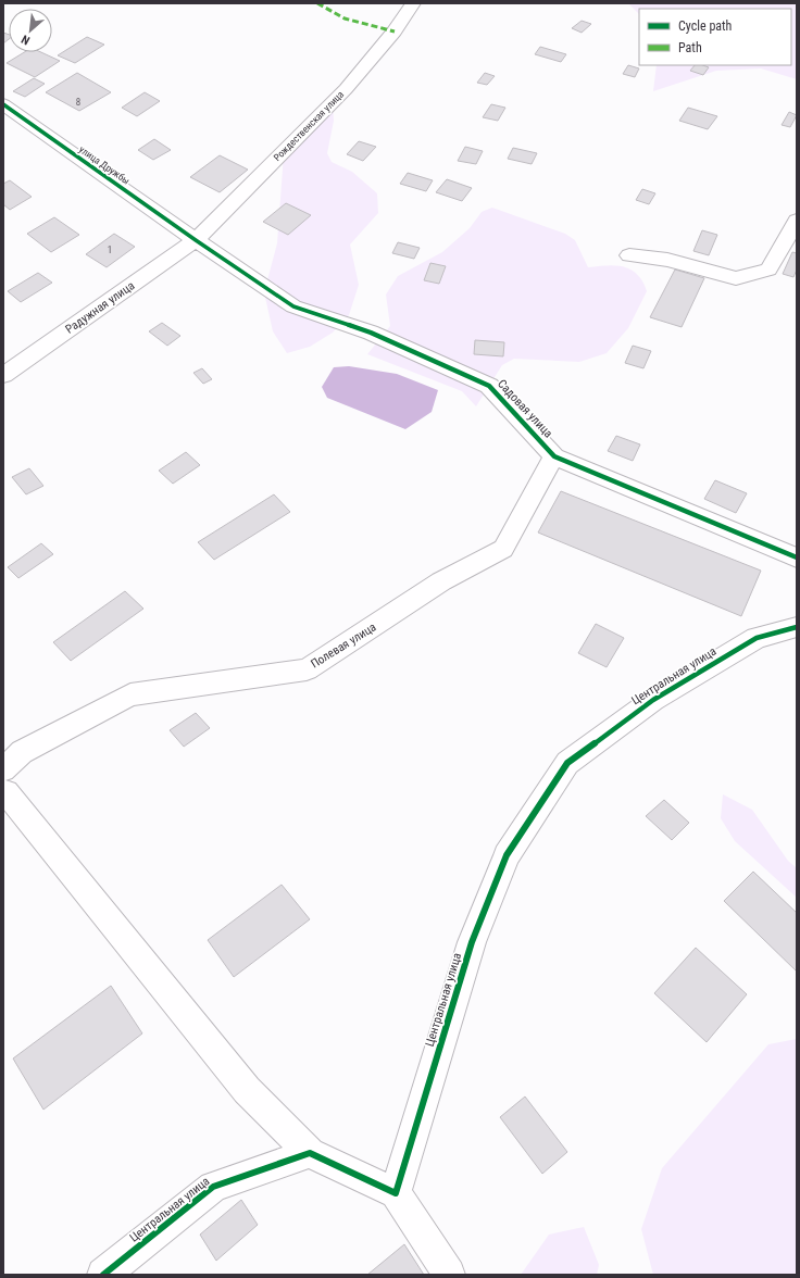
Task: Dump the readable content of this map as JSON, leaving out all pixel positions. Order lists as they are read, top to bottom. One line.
{"streets":{"street":["Рождественская улица","улица Дружбы","Радужная улица","Садовая улица","Полевая улица","Центральная улица"]},"crossings":[["Рождественская улица","улица Дружбы"],["Рождественская улица","Радужная улица"],["Рождественская улица","Садовая улица"],["улица Дружбы","Радужная улица"],["улица Дружбы","Садовая улица"],["Радужная улица","Садовая улица"],["Садовая улица","Полевая улица"]],"house_numbers":["8","1"],"legend":["Cycle path","Path"],"north":"bottom left"}
